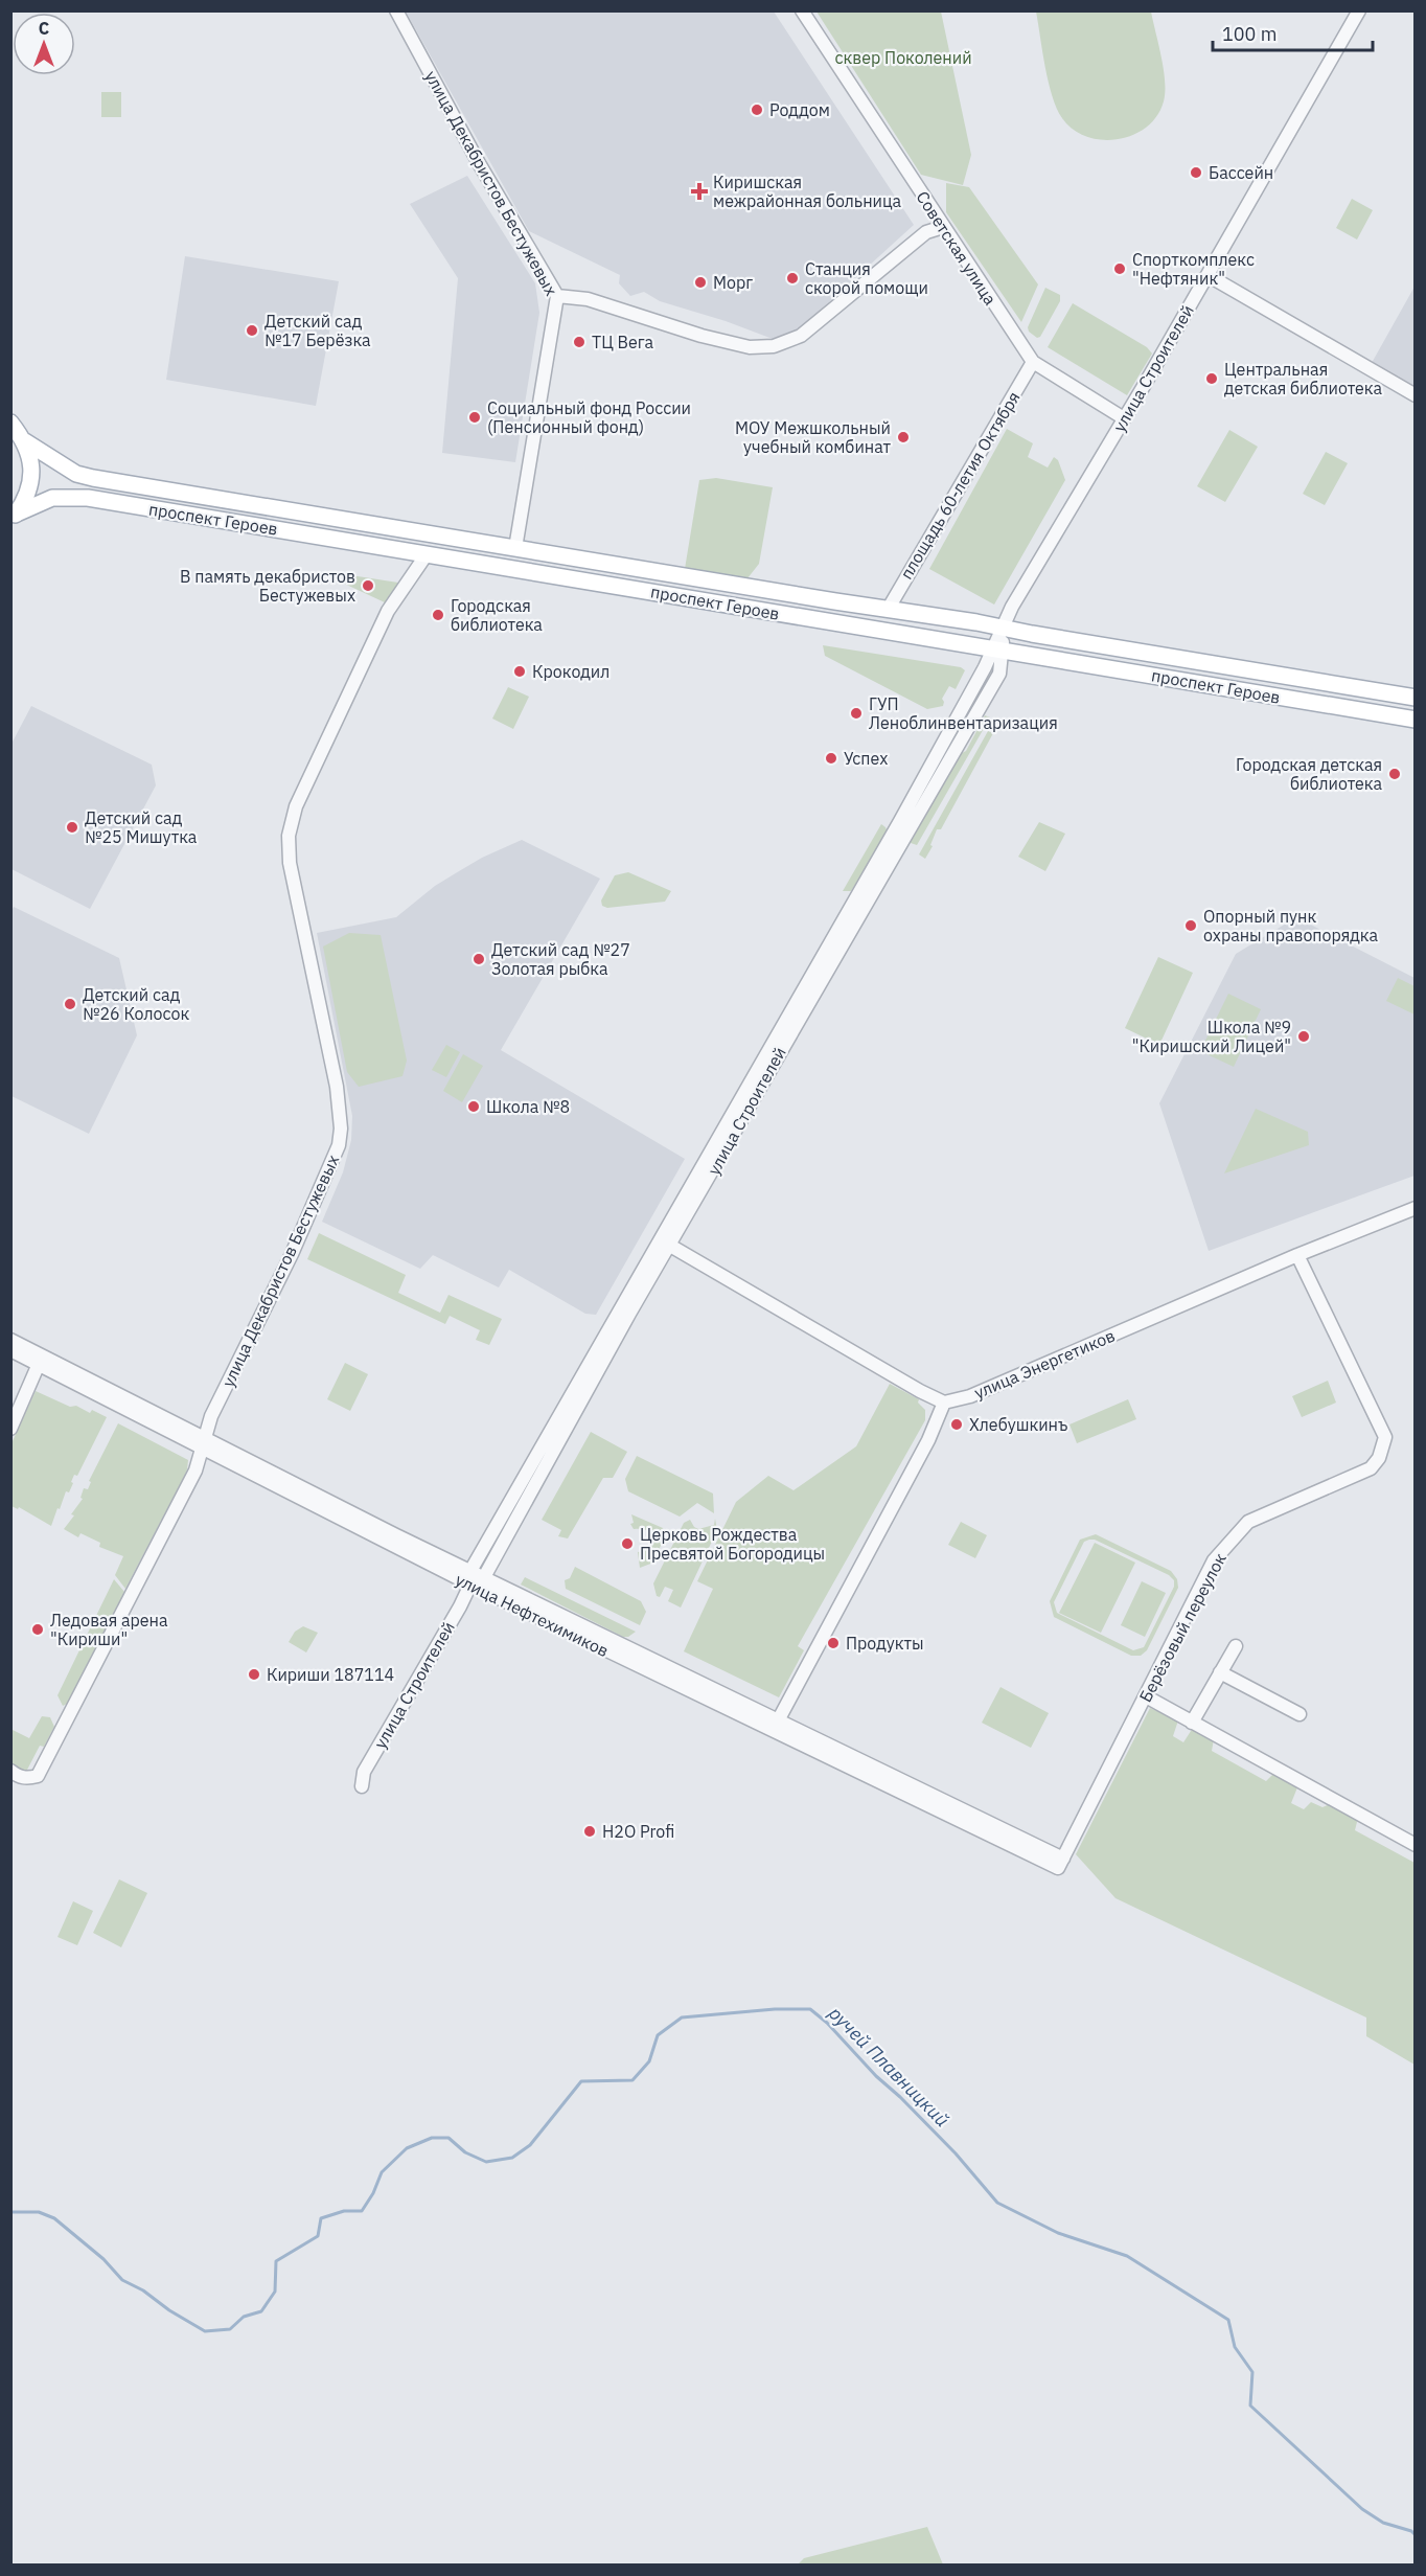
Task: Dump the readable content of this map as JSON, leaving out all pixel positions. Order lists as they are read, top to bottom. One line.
{"streets":{"main road":["проспект Героев"],"street":["улица Декабристов Бестужевых","Советская улица","улица Строителей","площадь 60-летия Октября","улица Энергетиков","улица Нефтехимиков","Берёзовый переулок"]},"crossings":[["улица Декабристов Бестужевых","проспект Героев"],["улица Декабристов Бестужевых","улица Нефтехимиков"],["Советская улица","улица Строителей"],["Советская улица","площадь 60-летия Октября"],["улица Строителей","проспект Героев"],["улица Строителей","улица Нефтехимиков"],["площадь 60-летия Октября","проспект Героев"],["улица Энергетиков","Берёзовый переулок"],["улица Нефтехимиков","Берёзовый переулок"]],"water":["ручей Плавницкий"],"parks":["сквер Поколений"],"places":{"other":["Роддом","Бассейн","Спорткомплекс \"Нефтяник\"","Станция скорой помощи","Морг","Детский сад №17 Берёзка","ТЦ Вега","Центральная детская библиотека","Социальный фонд России (Пенсионный фонд)","МОУ Межшкольный учебный комбинат","В память декабристов Бестужевых","Городская библиотека","Крокодил","ГУП Леноблинвентаризация","Успех","Городская детская библиотека","Детский сад №25 Мишутка","Опорный пунк охраны правопорядка","Детский сад №27 Золотая рыбка","Детский сад №26 Колосок","Школа №9 \"Киришский Лицей\"","Школа №8","Хлебушкинъ","Церковь Рождества Пресвятой Богородицы","Ледовая арена \"Кириши\"","Продукты","Кириши 187114","H2O Profi"],"health":["Киришская межрайонная больница"]},"scale_bar":"100 m","north":"top"}
